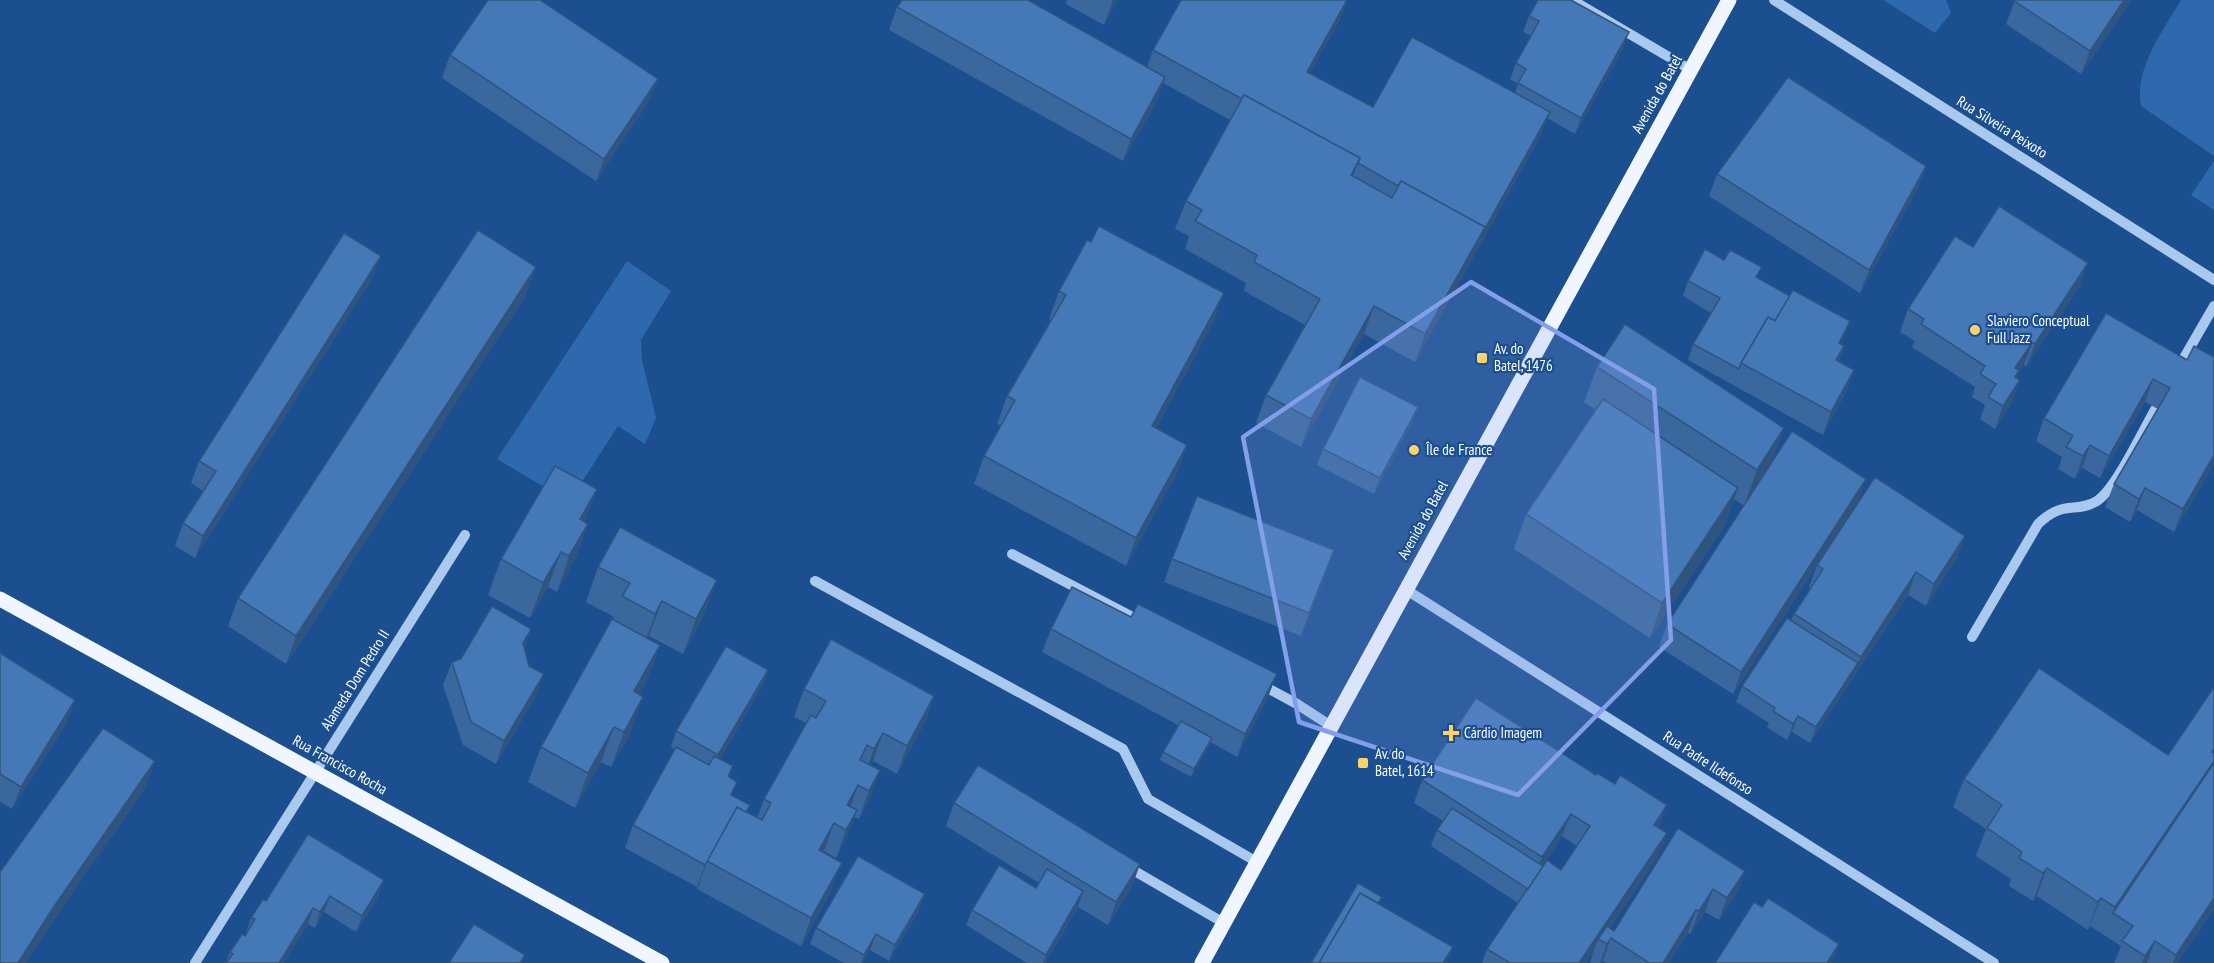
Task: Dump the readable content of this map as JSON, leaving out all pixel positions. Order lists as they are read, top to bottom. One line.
{"streets":{"main road":["Avenida do Batel","Rua Francisco Rocha"],"street":["Rua Silveira Peixoto","Alameda Dom Pedro II","Rua Padre Ildefonso"]},"crossings":[["Avenida do Batel","Rua Padre Ildefonso"],["Alameda Dom Pedro II","Rua Francisco Rocha"]],"places":{"other":["Slaviero Conceptual Full Jazz","Île de France"],"transit":["Av. do Batel, 1476","Av. do Batel, 1614"],"health":["Cárdio Imagem"]}}
